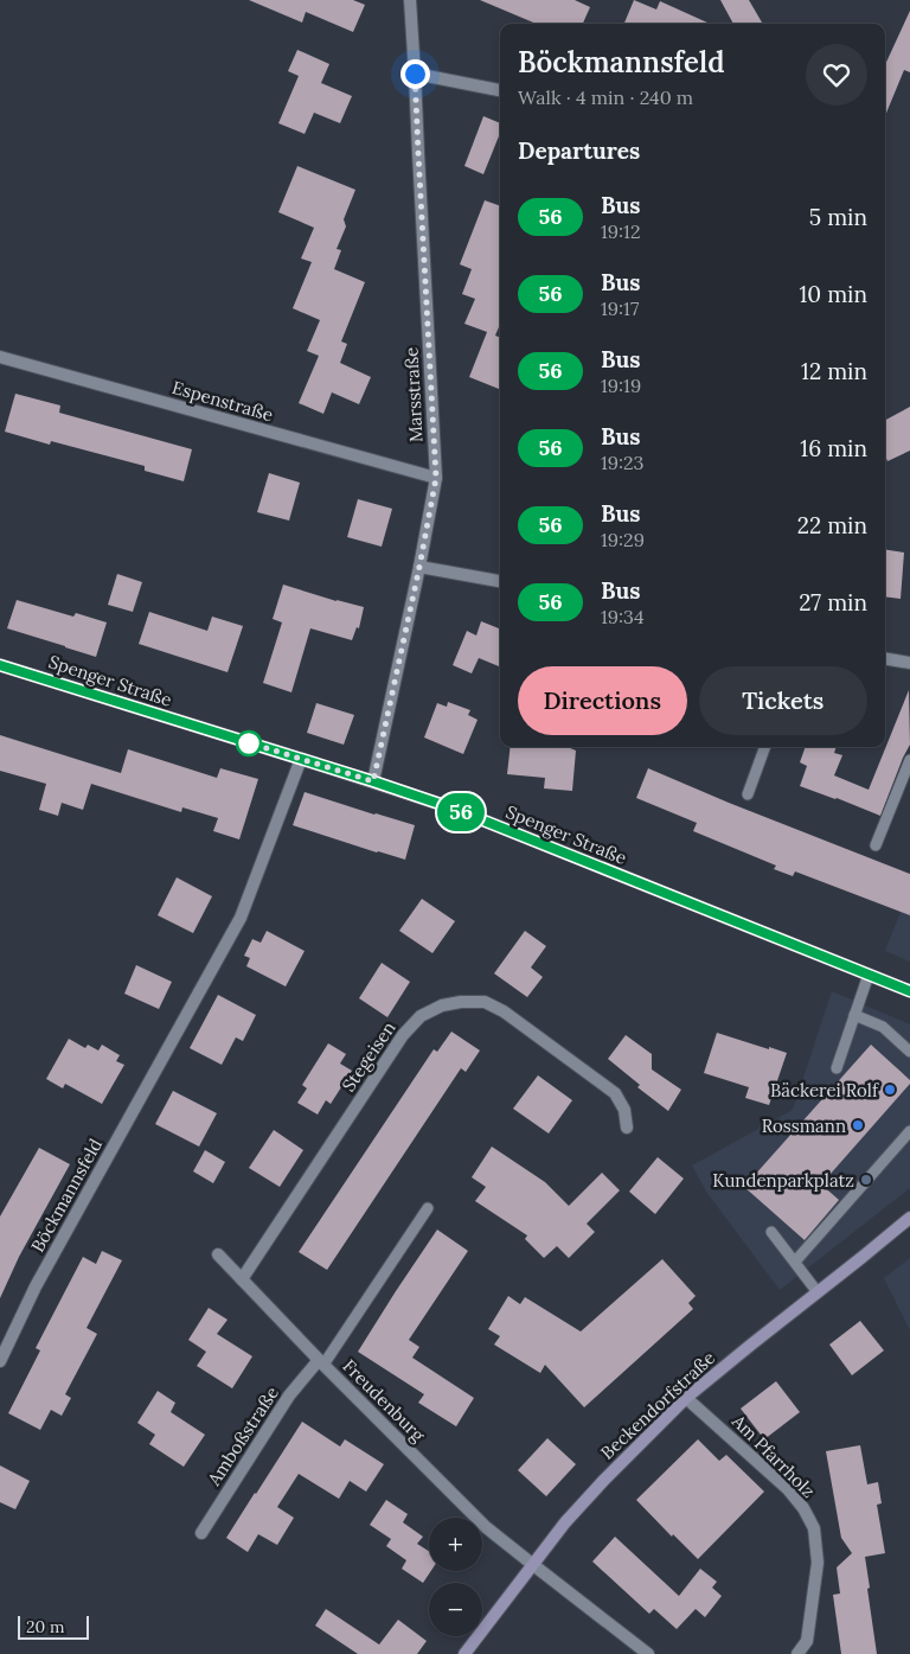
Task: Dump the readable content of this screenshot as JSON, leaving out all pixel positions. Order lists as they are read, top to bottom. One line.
{"streets":{"main road":["Spenger Straße","Beckendorfstraße"],"street":["Marsstraße","Espenstraße","Stegeisen","Böckmannsfeld","Freudenburg","Amboßstraße","Am Pfarrholz"]},"crossings":[["Marsstraße","Espenstraße"],["Marsstraße","Spenger Straße"],["Spenger Straße","Böckmannsfeld"],["Stegeisen","Freudenburg"],["Freudenburg","Beckendorfstraße"],["Freudenburg","Amboßstraße"],["Beckendorfstraße","Am Pfarrholz"]],"places":["Bäckerei Rolf","Rossmann","Kundenparkplatz"],"lines":["bus line 56"],"scale_bar":"20 m","page":{"on_map":"56","heading":[["Böckmannsfeld","Walk · 4 min · 240 m"],"Departures"],"list":[{"mark":"56","name":"Bus","note":"19:12","value":"5 min"},{"mark":"56","name":"Bus","note":"19:17","value":"10 min"},{"mark":"56","name":"Bus","note":"19:19","value":"12 min"},{"mark":"56","name":"Bus","note":"19:23","value":"16 min"},{"mark":"56","name":"Bus","note":"19:29","value":"22 min"},{"mark":"56","name":"Bus","note":"19:34","value":"27 min"}],"buttons":["Directions","Tickets"],"map_buttons":["+","−"],"scale":"20 m"}}
